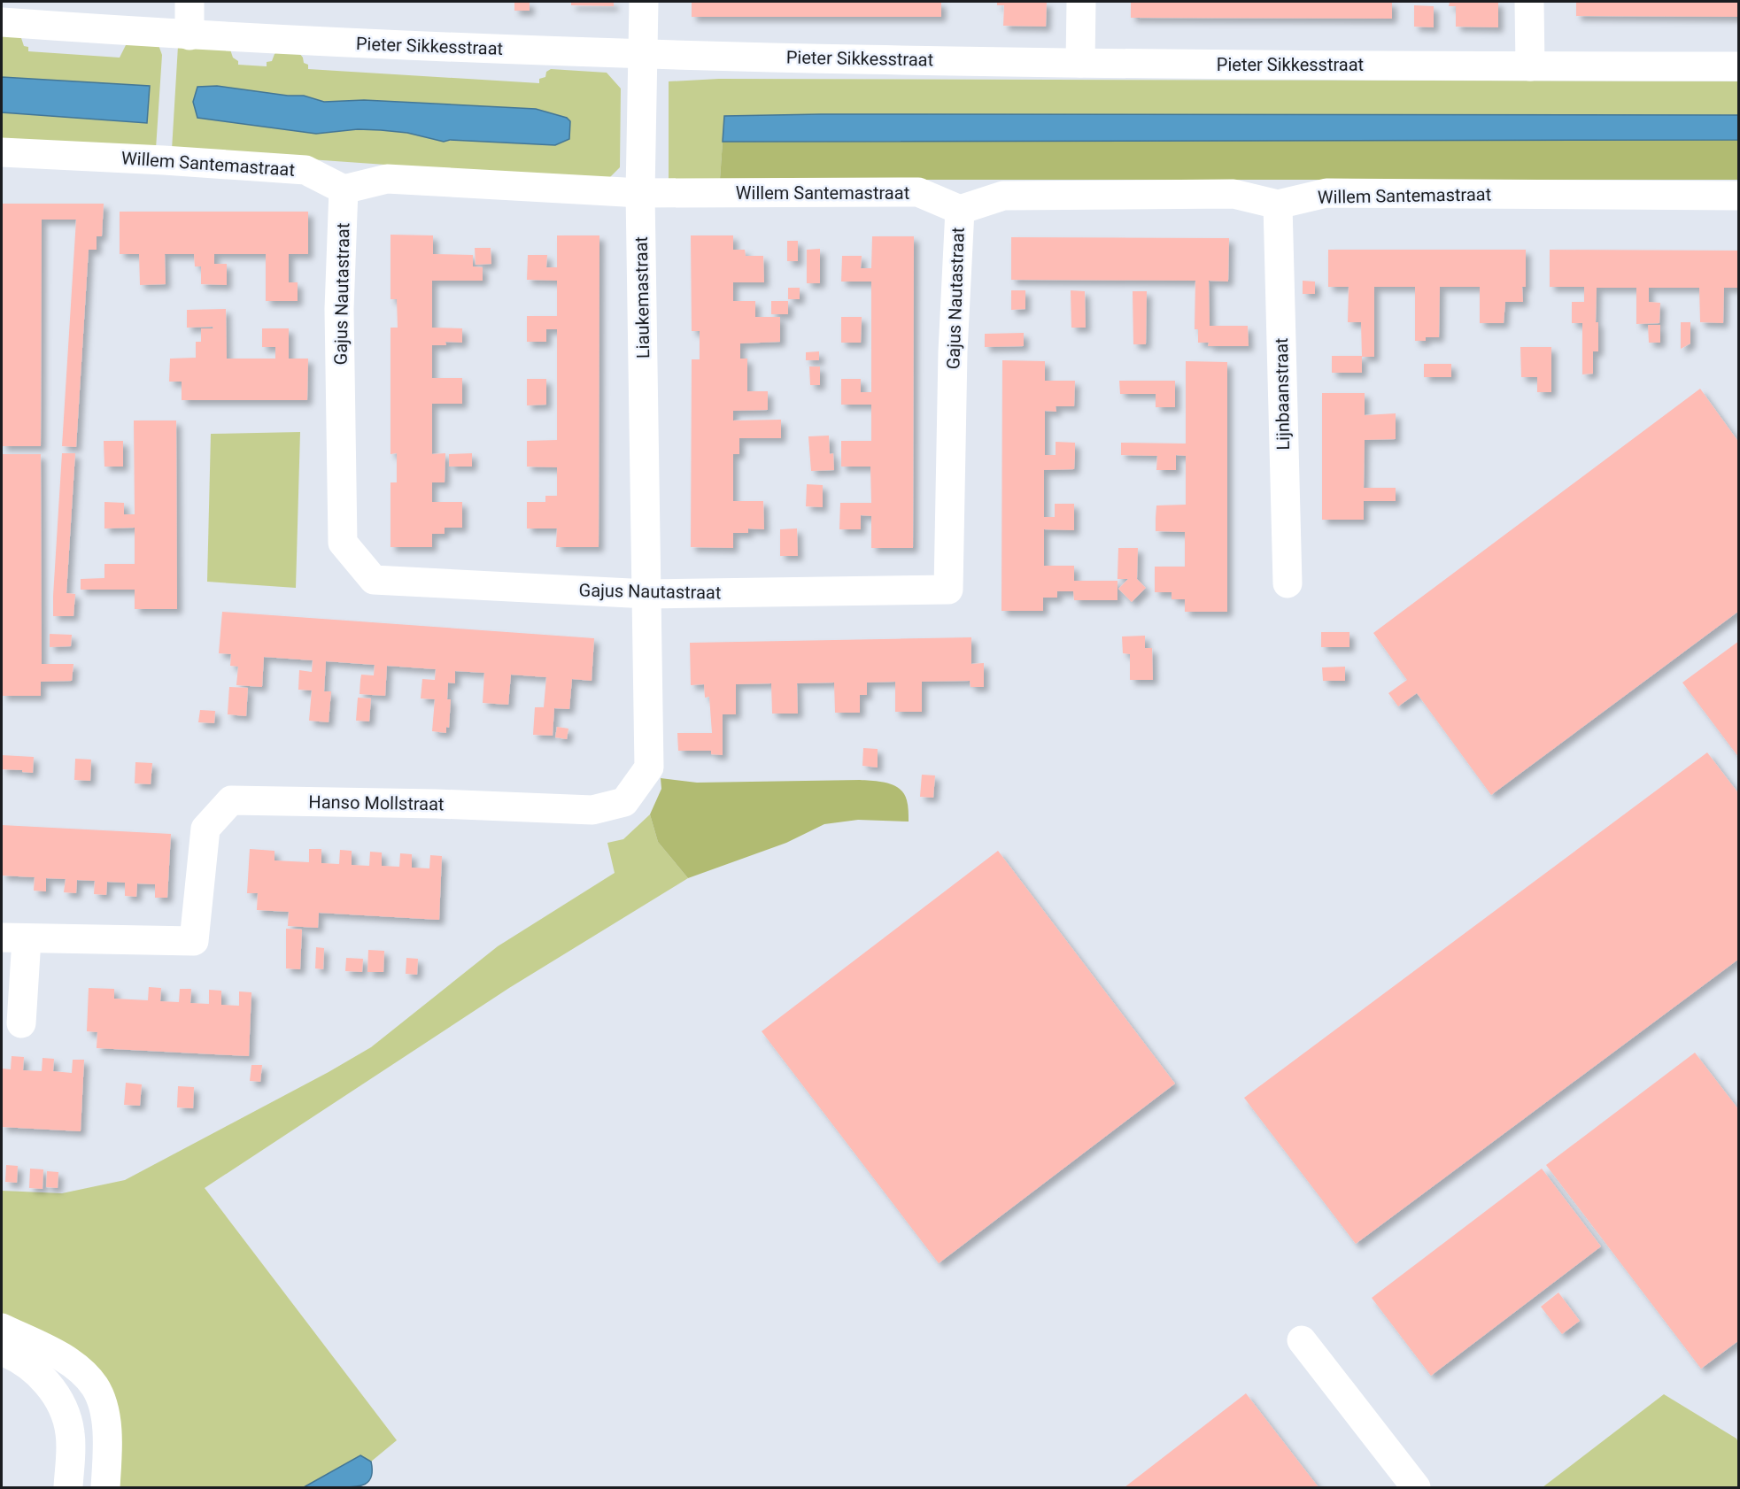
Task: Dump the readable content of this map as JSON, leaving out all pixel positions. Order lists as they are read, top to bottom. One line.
{"streets":{"street":["Pieter Sikkesstraat","Willem Santemastraat","Gajus Nautastraat","Liaukemastraat","Lijnbaanstraat","Hanso Mollstraat"]},"crossings":[["Pieter Sikkesstraat","Liaukemastraat"],["Willem Santemastraat","Gajus Nautastraat"],["Willem Santemastraat","Liaukemastraat"],["Willem Santemastraat","Lijnbaanstraat"],["Gajus Nautastraat","Liaukemastraat"],["Gajus Nautastraat","Hanso Mollstraat"],["Liaukemastraat","Hanso Mollstraat"]]}
